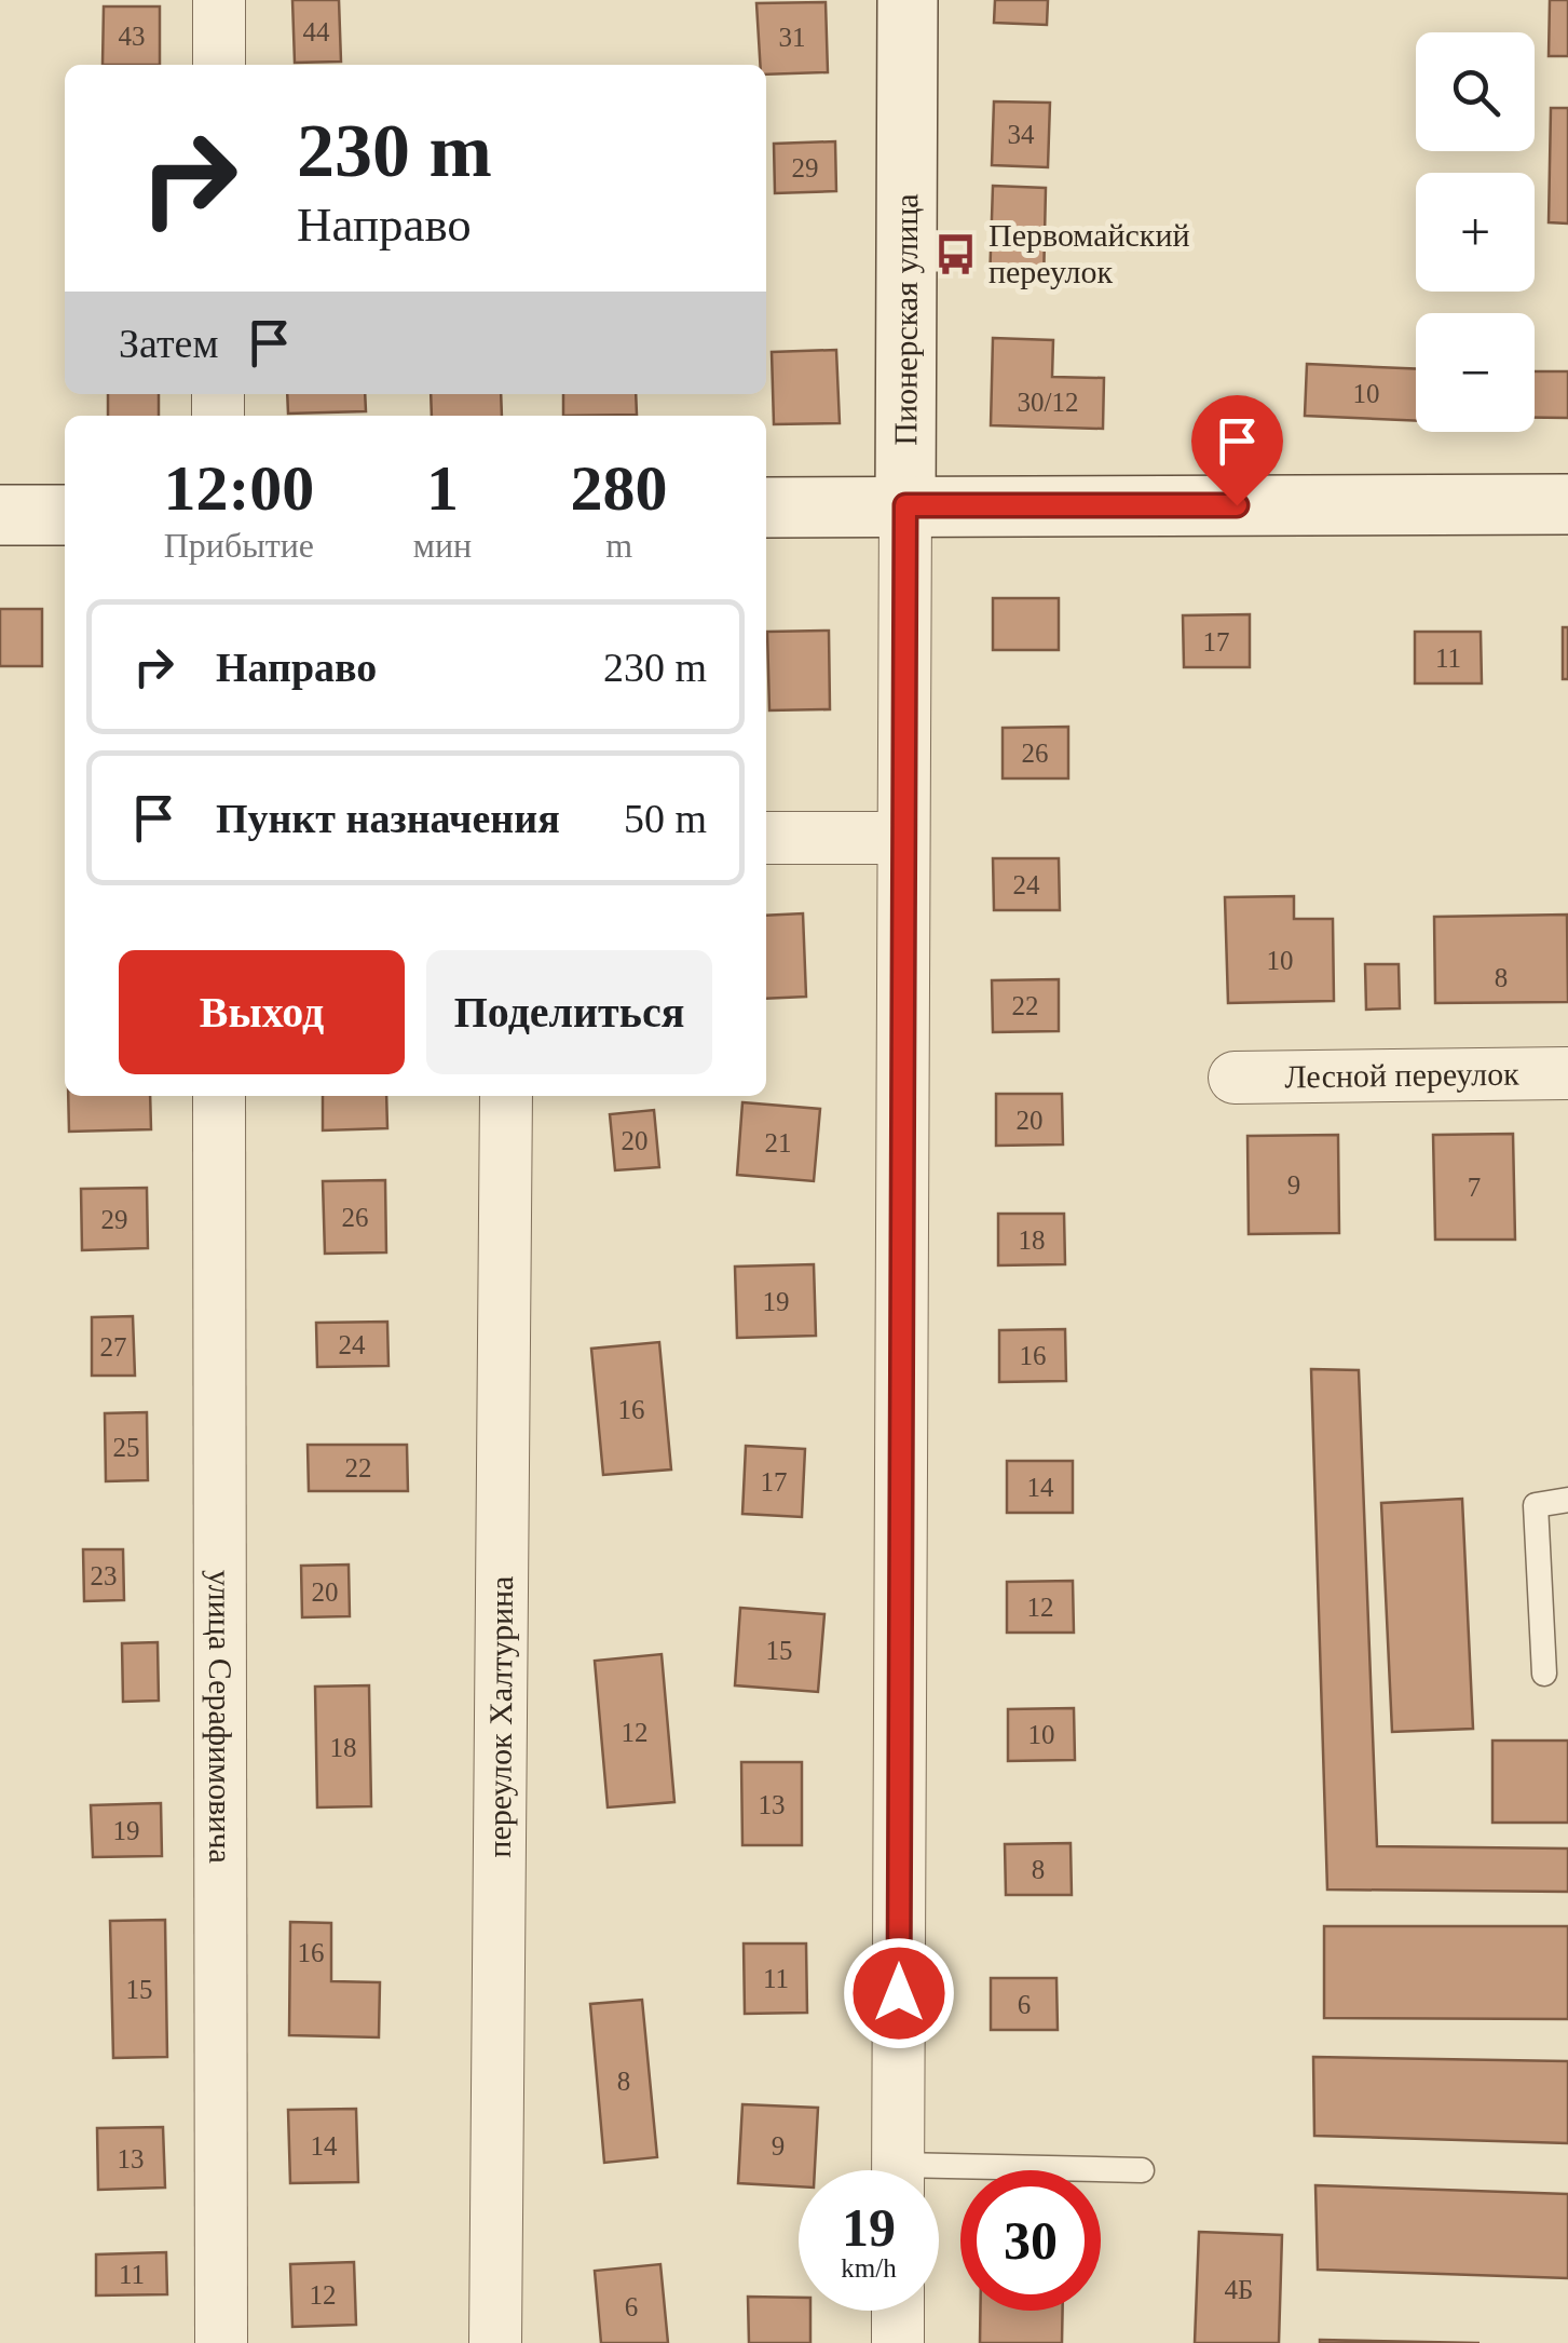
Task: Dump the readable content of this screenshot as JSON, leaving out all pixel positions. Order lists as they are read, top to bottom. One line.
{"streets":{"street":["Пионерская улица","Лесной переулок","улица Серафимовича","переулок Халтурина"]},"places":{"bus stop":["Первомайский переулок"]},"house_numbers":["44","43","31","34","29","10","30/12","17","11","26","24","10","8","22","20","20","21","9","7","26","29","18","19","24","27","16","16","25","22","17","14","23","20","12","15","12","10","18","13","19","8","16","11","15","6","8","14","9","13","11","4Б","12","6"],"page":{"map_buttons":["+","−"],"turn":["230 m","Направо"],"then":"Затем","eta":["12:00","Прибытие","1","мин","280","m"],"list":[{"name":"Направо","value":"230 m"},{"name":"Пункт назначения","value":"50 m"}],"buttons":["Выход","Поделиться"],"speed":"19 km/h","limit":"30"}}
